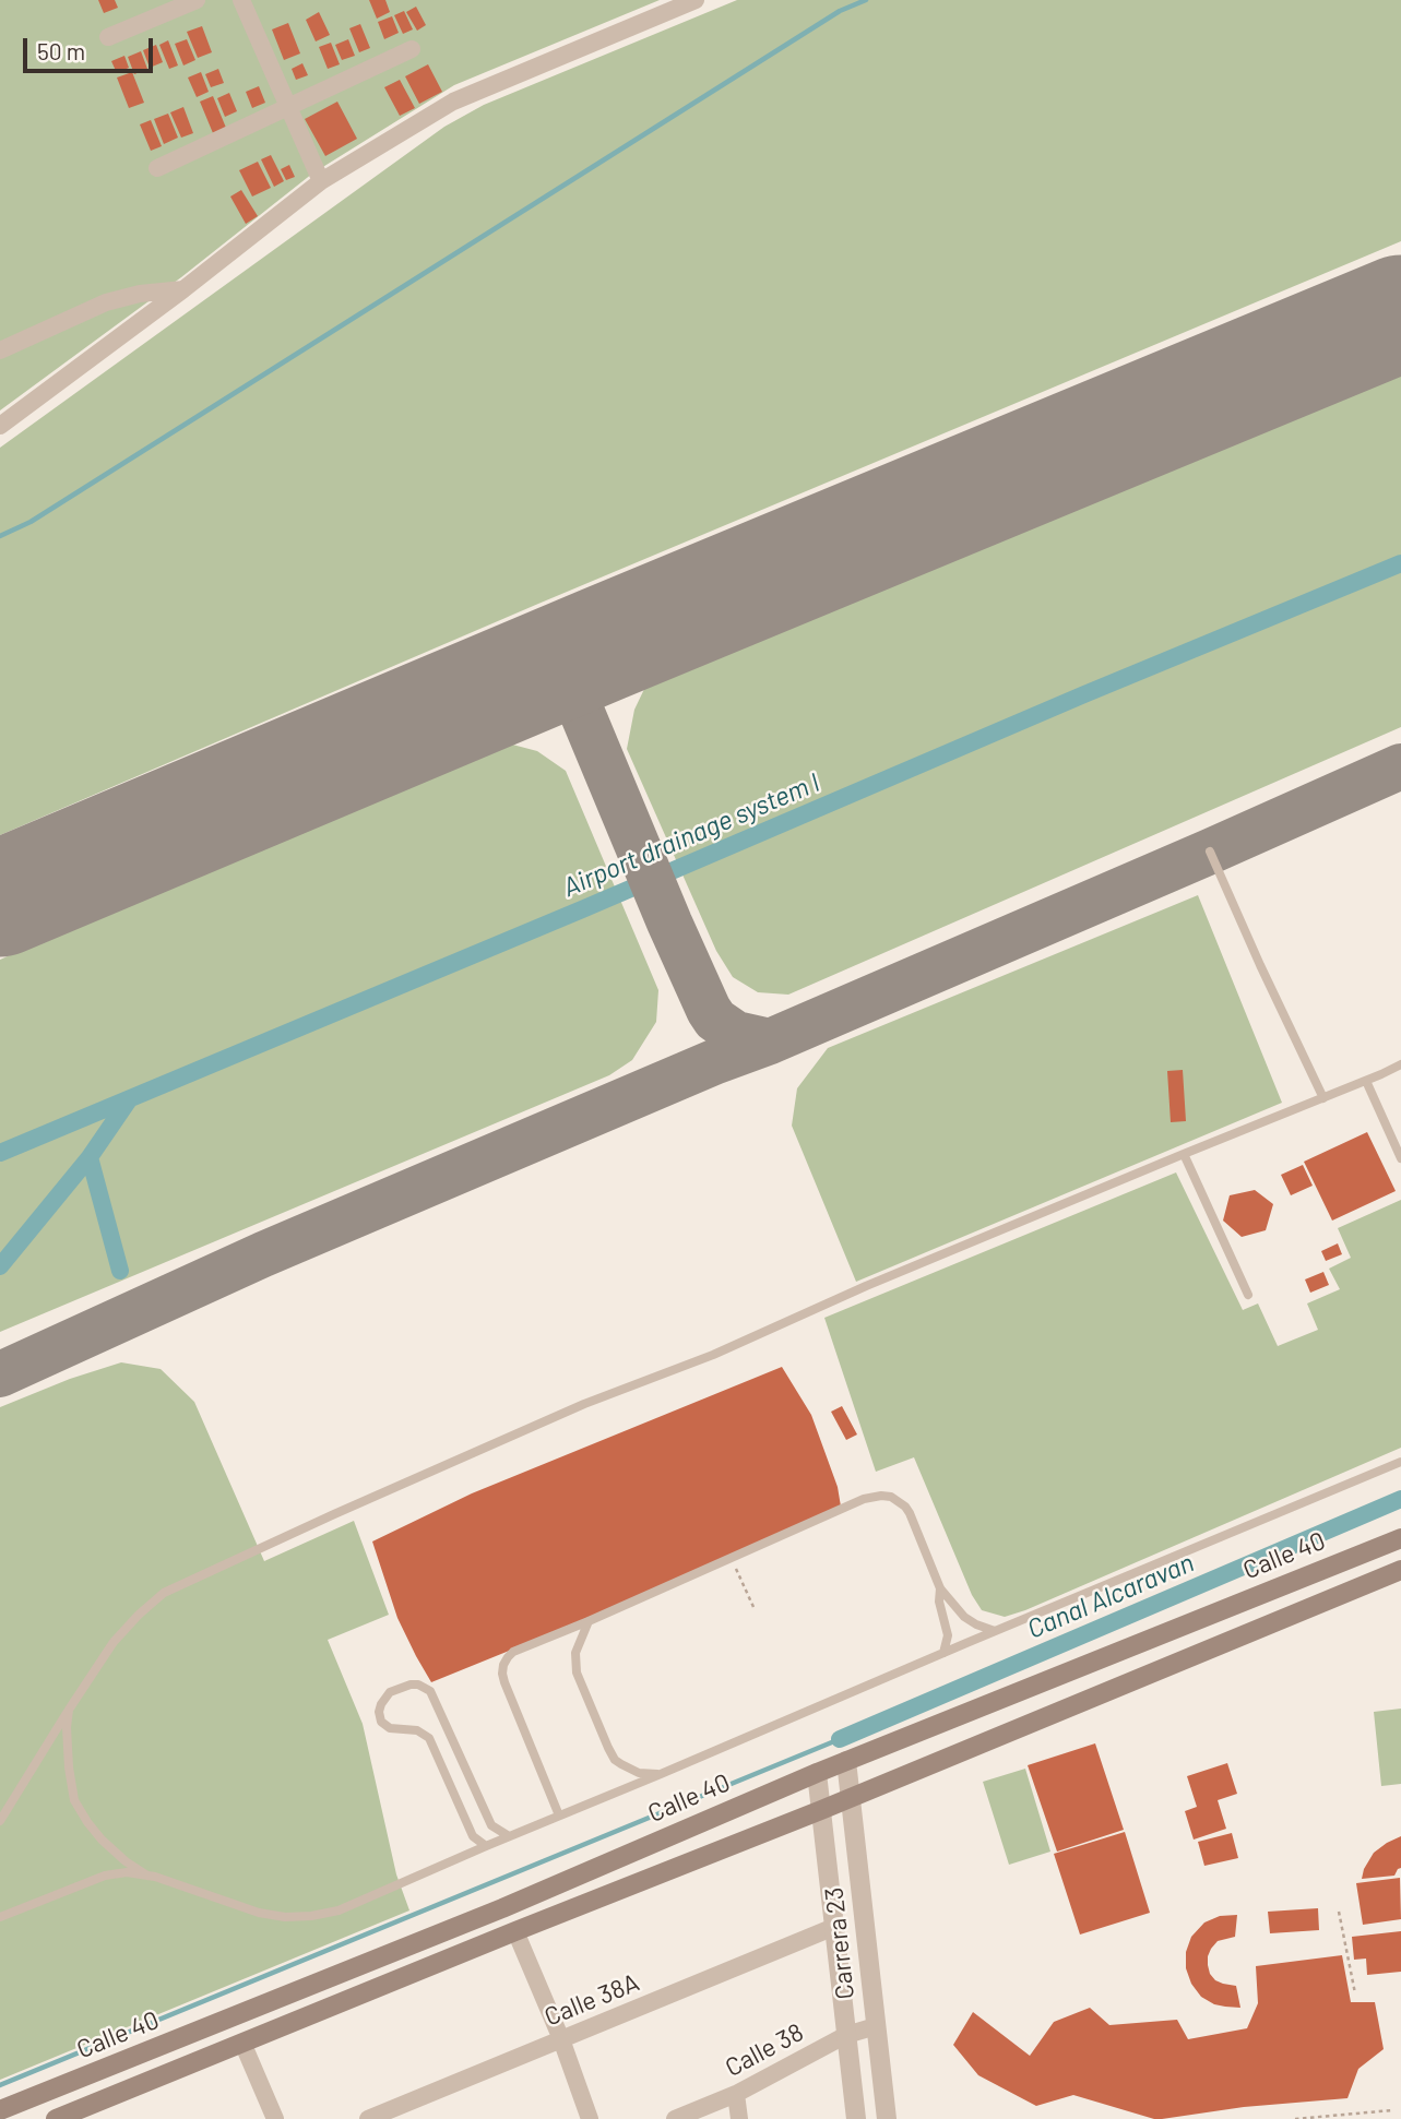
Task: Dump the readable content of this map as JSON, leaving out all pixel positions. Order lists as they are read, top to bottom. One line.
{"streets":{"main road":["Calle 40"],"street":["Carrera 23","Calle 38A","Calle 38"]},"crossings":[["Calle 40","Carrera 23"],["Carrera 23","Calle 38A"],["Carrera 23","Calle 38"]],"water":["Airport drainage system I","Canal Alcaravan"],"scale_bar":"50 m"}
